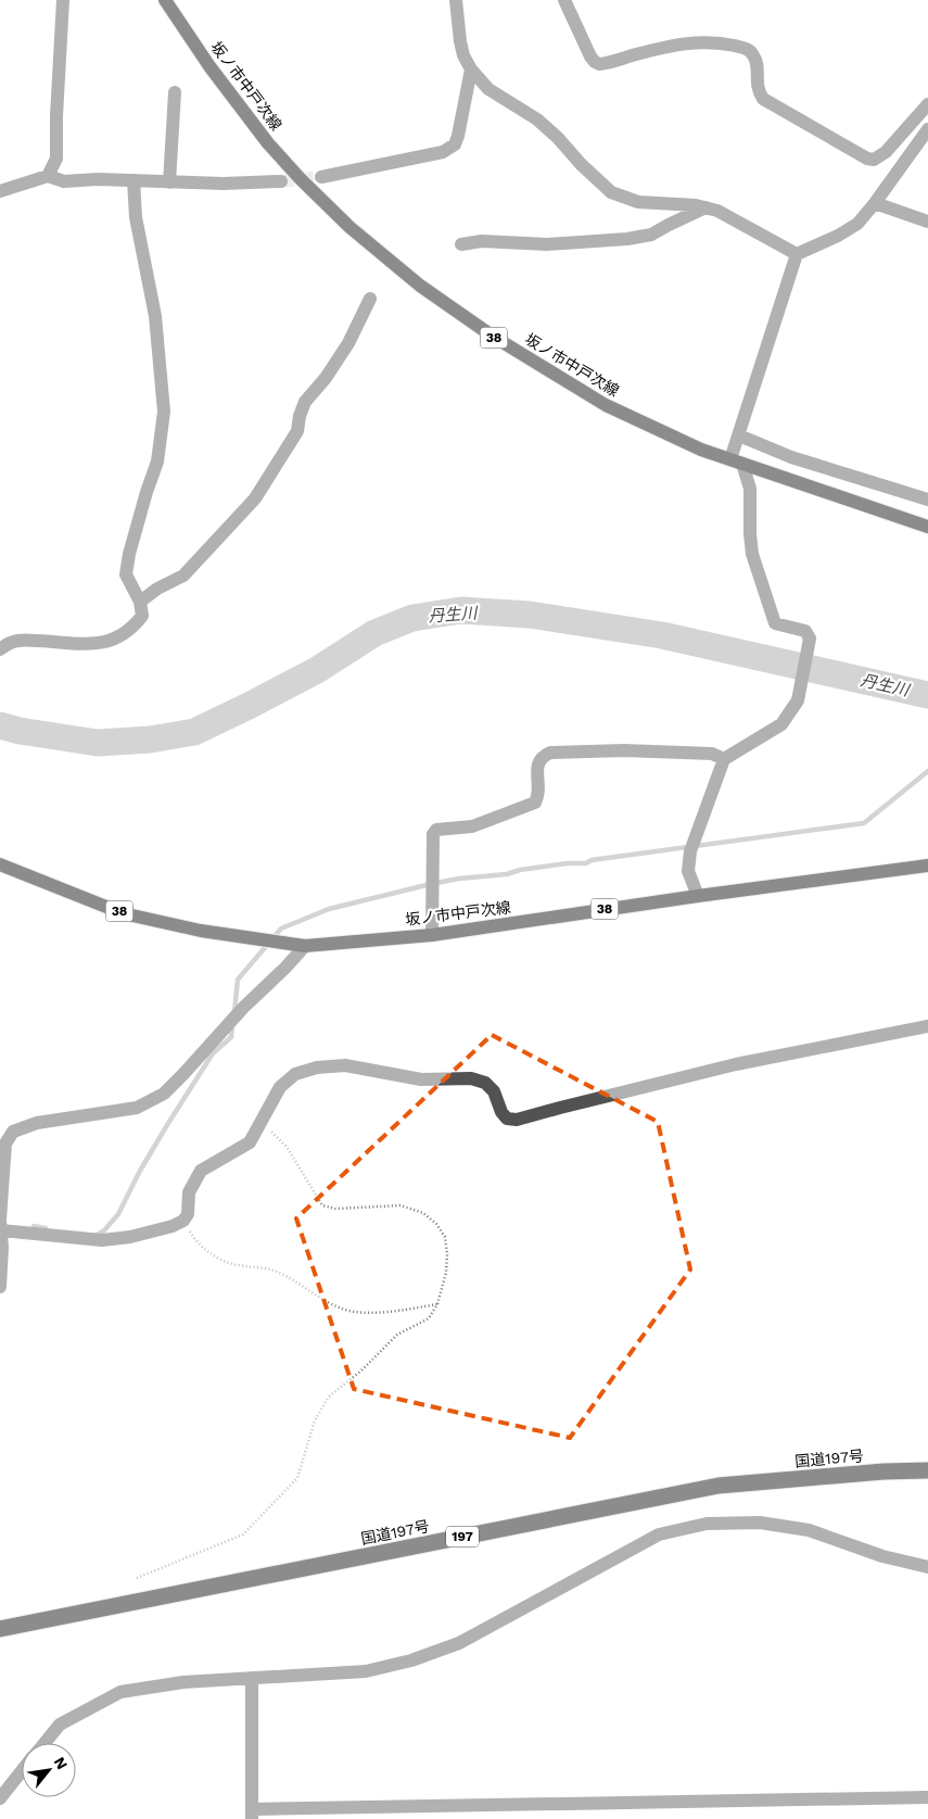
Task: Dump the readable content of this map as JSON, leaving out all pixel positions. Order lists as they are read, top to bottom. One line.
{"streets":{"highway":["国道197号","197"],"main road":["坂ノ市中戸次線","38"]},"water":["丹生川"],"north":"top right"}
